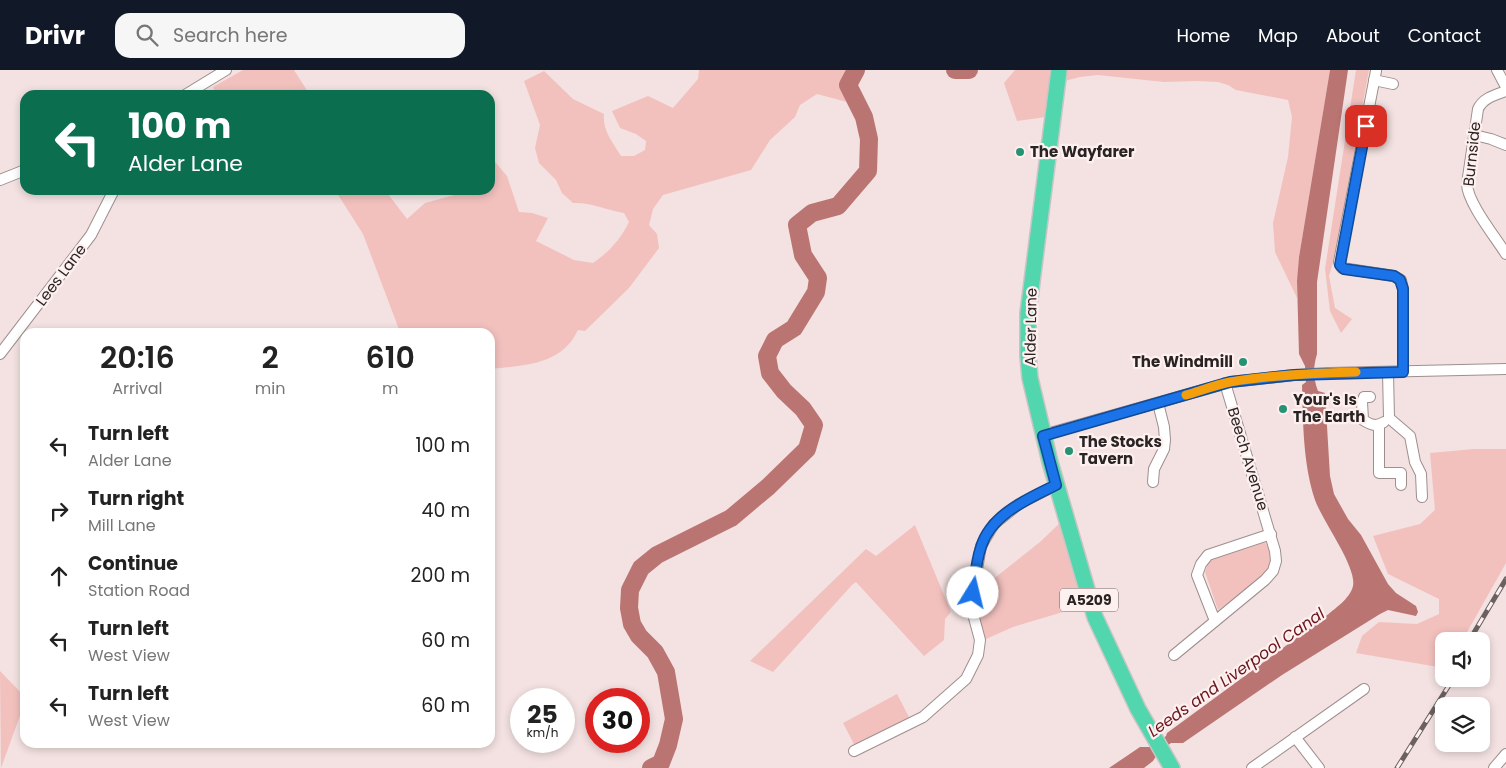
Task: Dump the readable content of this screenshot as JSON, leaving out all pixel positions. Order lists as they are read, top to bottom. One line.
{"streets":{"highway":["Alder Lane","A5209"],"street":["Burnside","Lees Lane","Beech Avenue"]},"water":["Leeds and Liverpool Canal"],"places":["The Wayfarer","The Windmill","Your's Is The Earth","The Stocks Tavern"],"page":{"header":"Drivr","search":"Search here","nav":["Home","Map","About","Contact"],"turn":["100 m","Alder Lane"],"eta":["20:16","Arrival","2","min","610","m"],"list":[{"name":"Turn left","note":"Alder Lane","value":"100 m"},{"name":"Turn right","note":"Mill Lane","value":"40 m"},{"name":"Continue","note":"Station Road","value":"200 m"},{"name":"Turn left","note":"West View","value":"60 m"},{"name":"Turn left","note":"West View","value":"60 m"}],"speed":"25 km/h","limit":"30"}}
